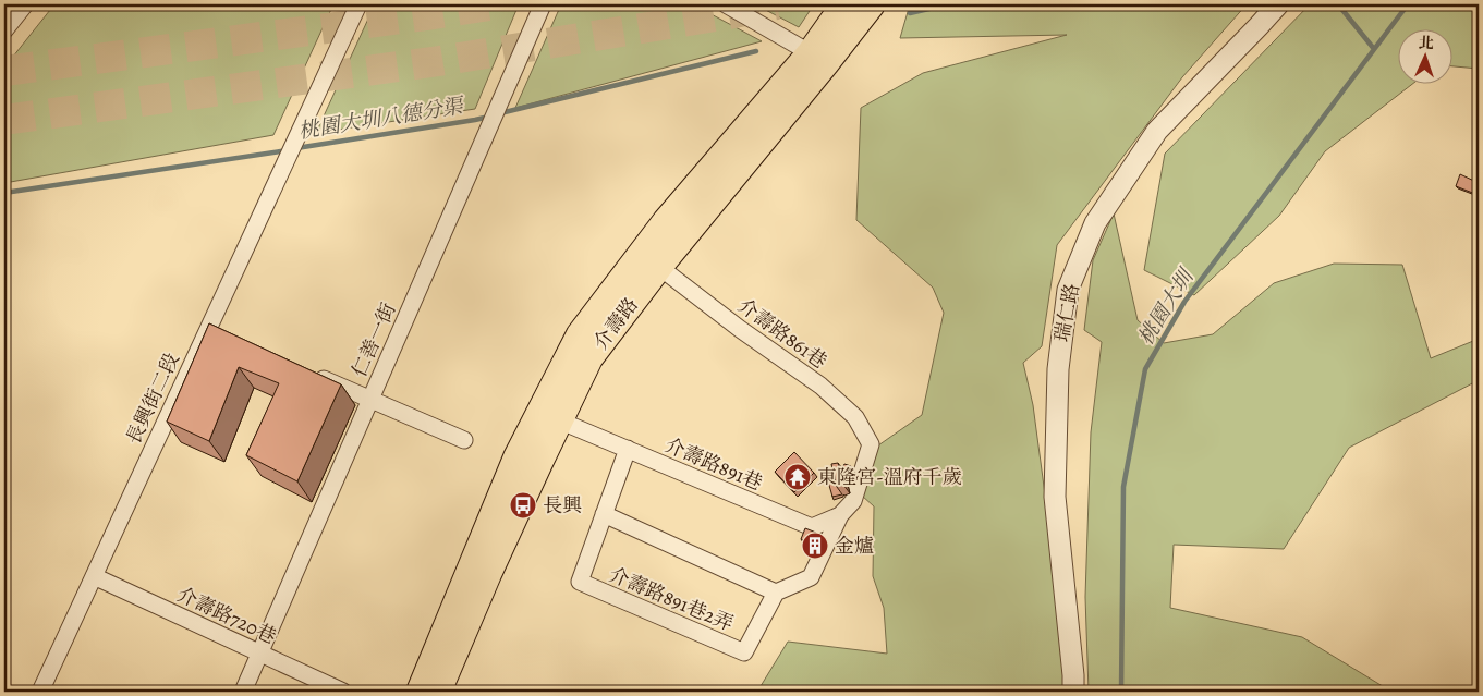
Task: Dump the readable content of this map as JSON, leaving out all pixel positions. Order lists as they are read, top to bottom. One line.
{"streets":{"main road":["介壽路"],"street":["瑞仁路","介壽路861巷","仁善一街","長興街二段","介壽路891巷","介壽路891巷2弄","介壽路720巷"]},"crossings":[["介壽路","介壽路861巷"],["介壽路","介壽路891巷"],["介壽路861巷","介壽路891巷"],["仁善一街","介壽路720巷"],["長興街二段","介壽路720巷"]],"water":["桃園大圳八德分渠","桃園大圳"],"places":{"temple":["東隆宮-溫府千歲"],"bus stop":["長興"],"building":["金爐"]},"north":"top"}
